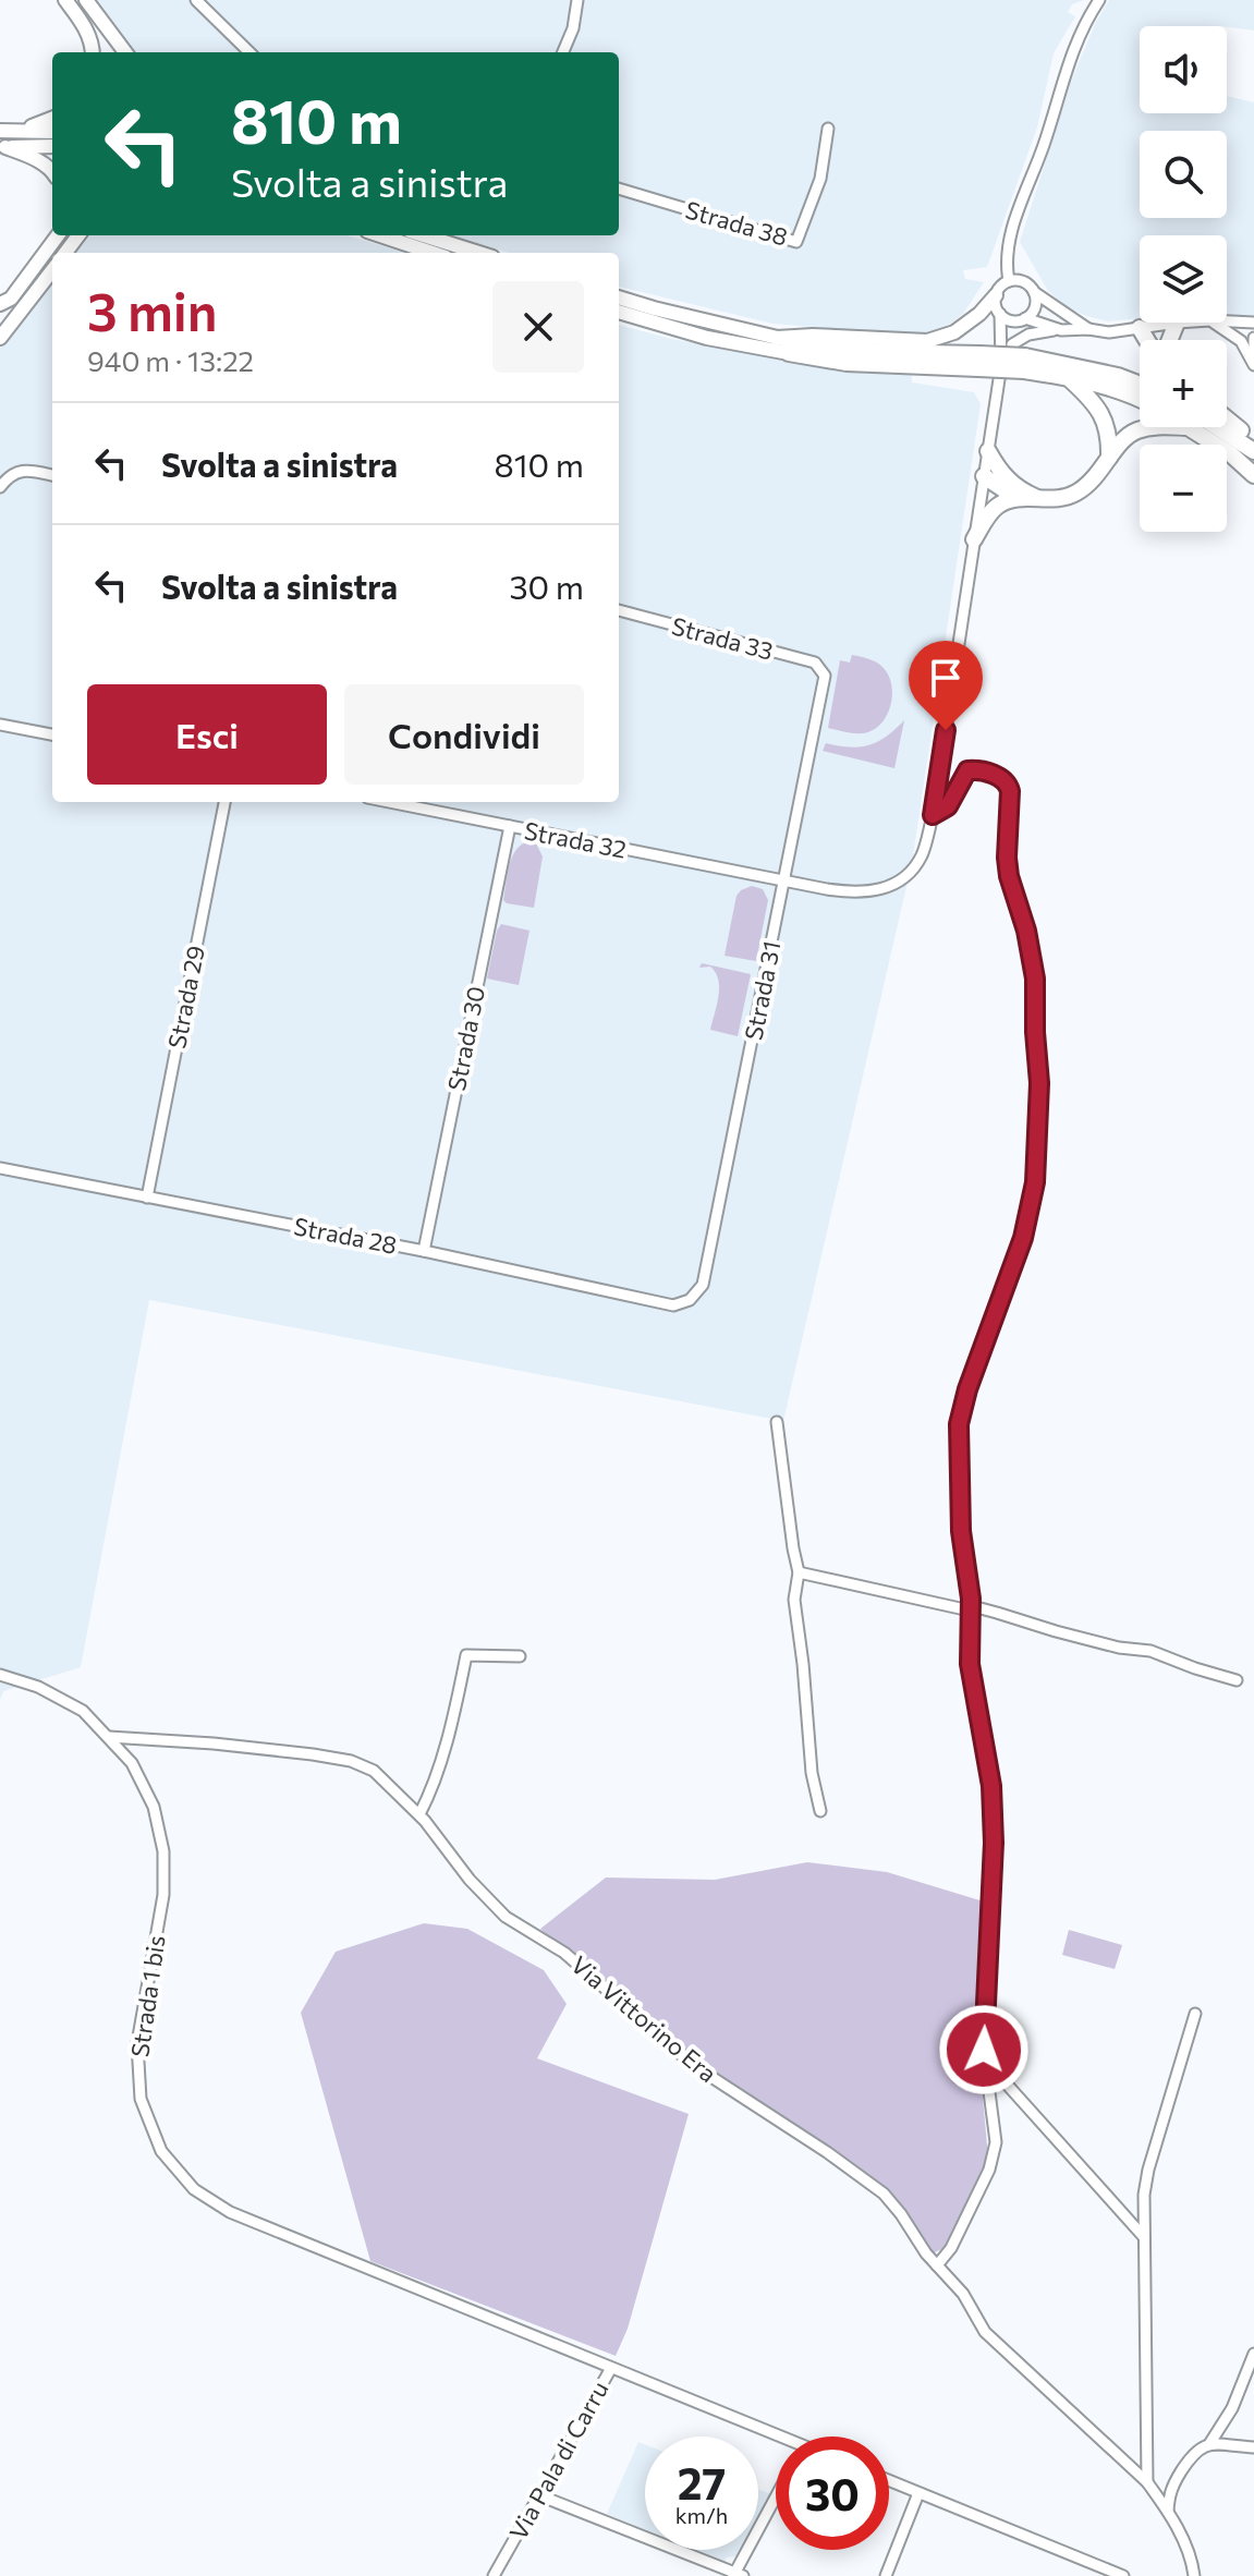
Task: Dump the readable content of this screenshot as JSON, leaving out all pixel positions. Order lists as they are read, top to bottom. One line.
{"streets":{"street":["Strada 38","Strada 33","Strada 32","Strada 31","Strada 29","Strada 30","Strada 28","Strada 1 bis","Via Vittorino Era","Via Pala di Carru"]},"crossings":[["Strada 33","Strada 31"],["Strada 32","Strada 31"],["Strada 32","Strada 30"],["Strada 31","Strada 28"],["Strada 29","Strada 28"],["Strada 30","Strada 28"],["Strada 1 bis","Via Vittorino Era"],["Strada 1 bis","Via Pala di Carru"]],"page":{"map_buttons":["+","−"],"turn":["810 m","Svolta a sinistra"],"heading":["3 min","940 m · 13:22"],"list":[{"name":"Svolta a sinistra","value":"810 m"},{"name":"Svolta a sinistra","value":"30 m"}],"buttons":["Esci","Condividi"],"speed":"27 km/h","limit":"30"}}
